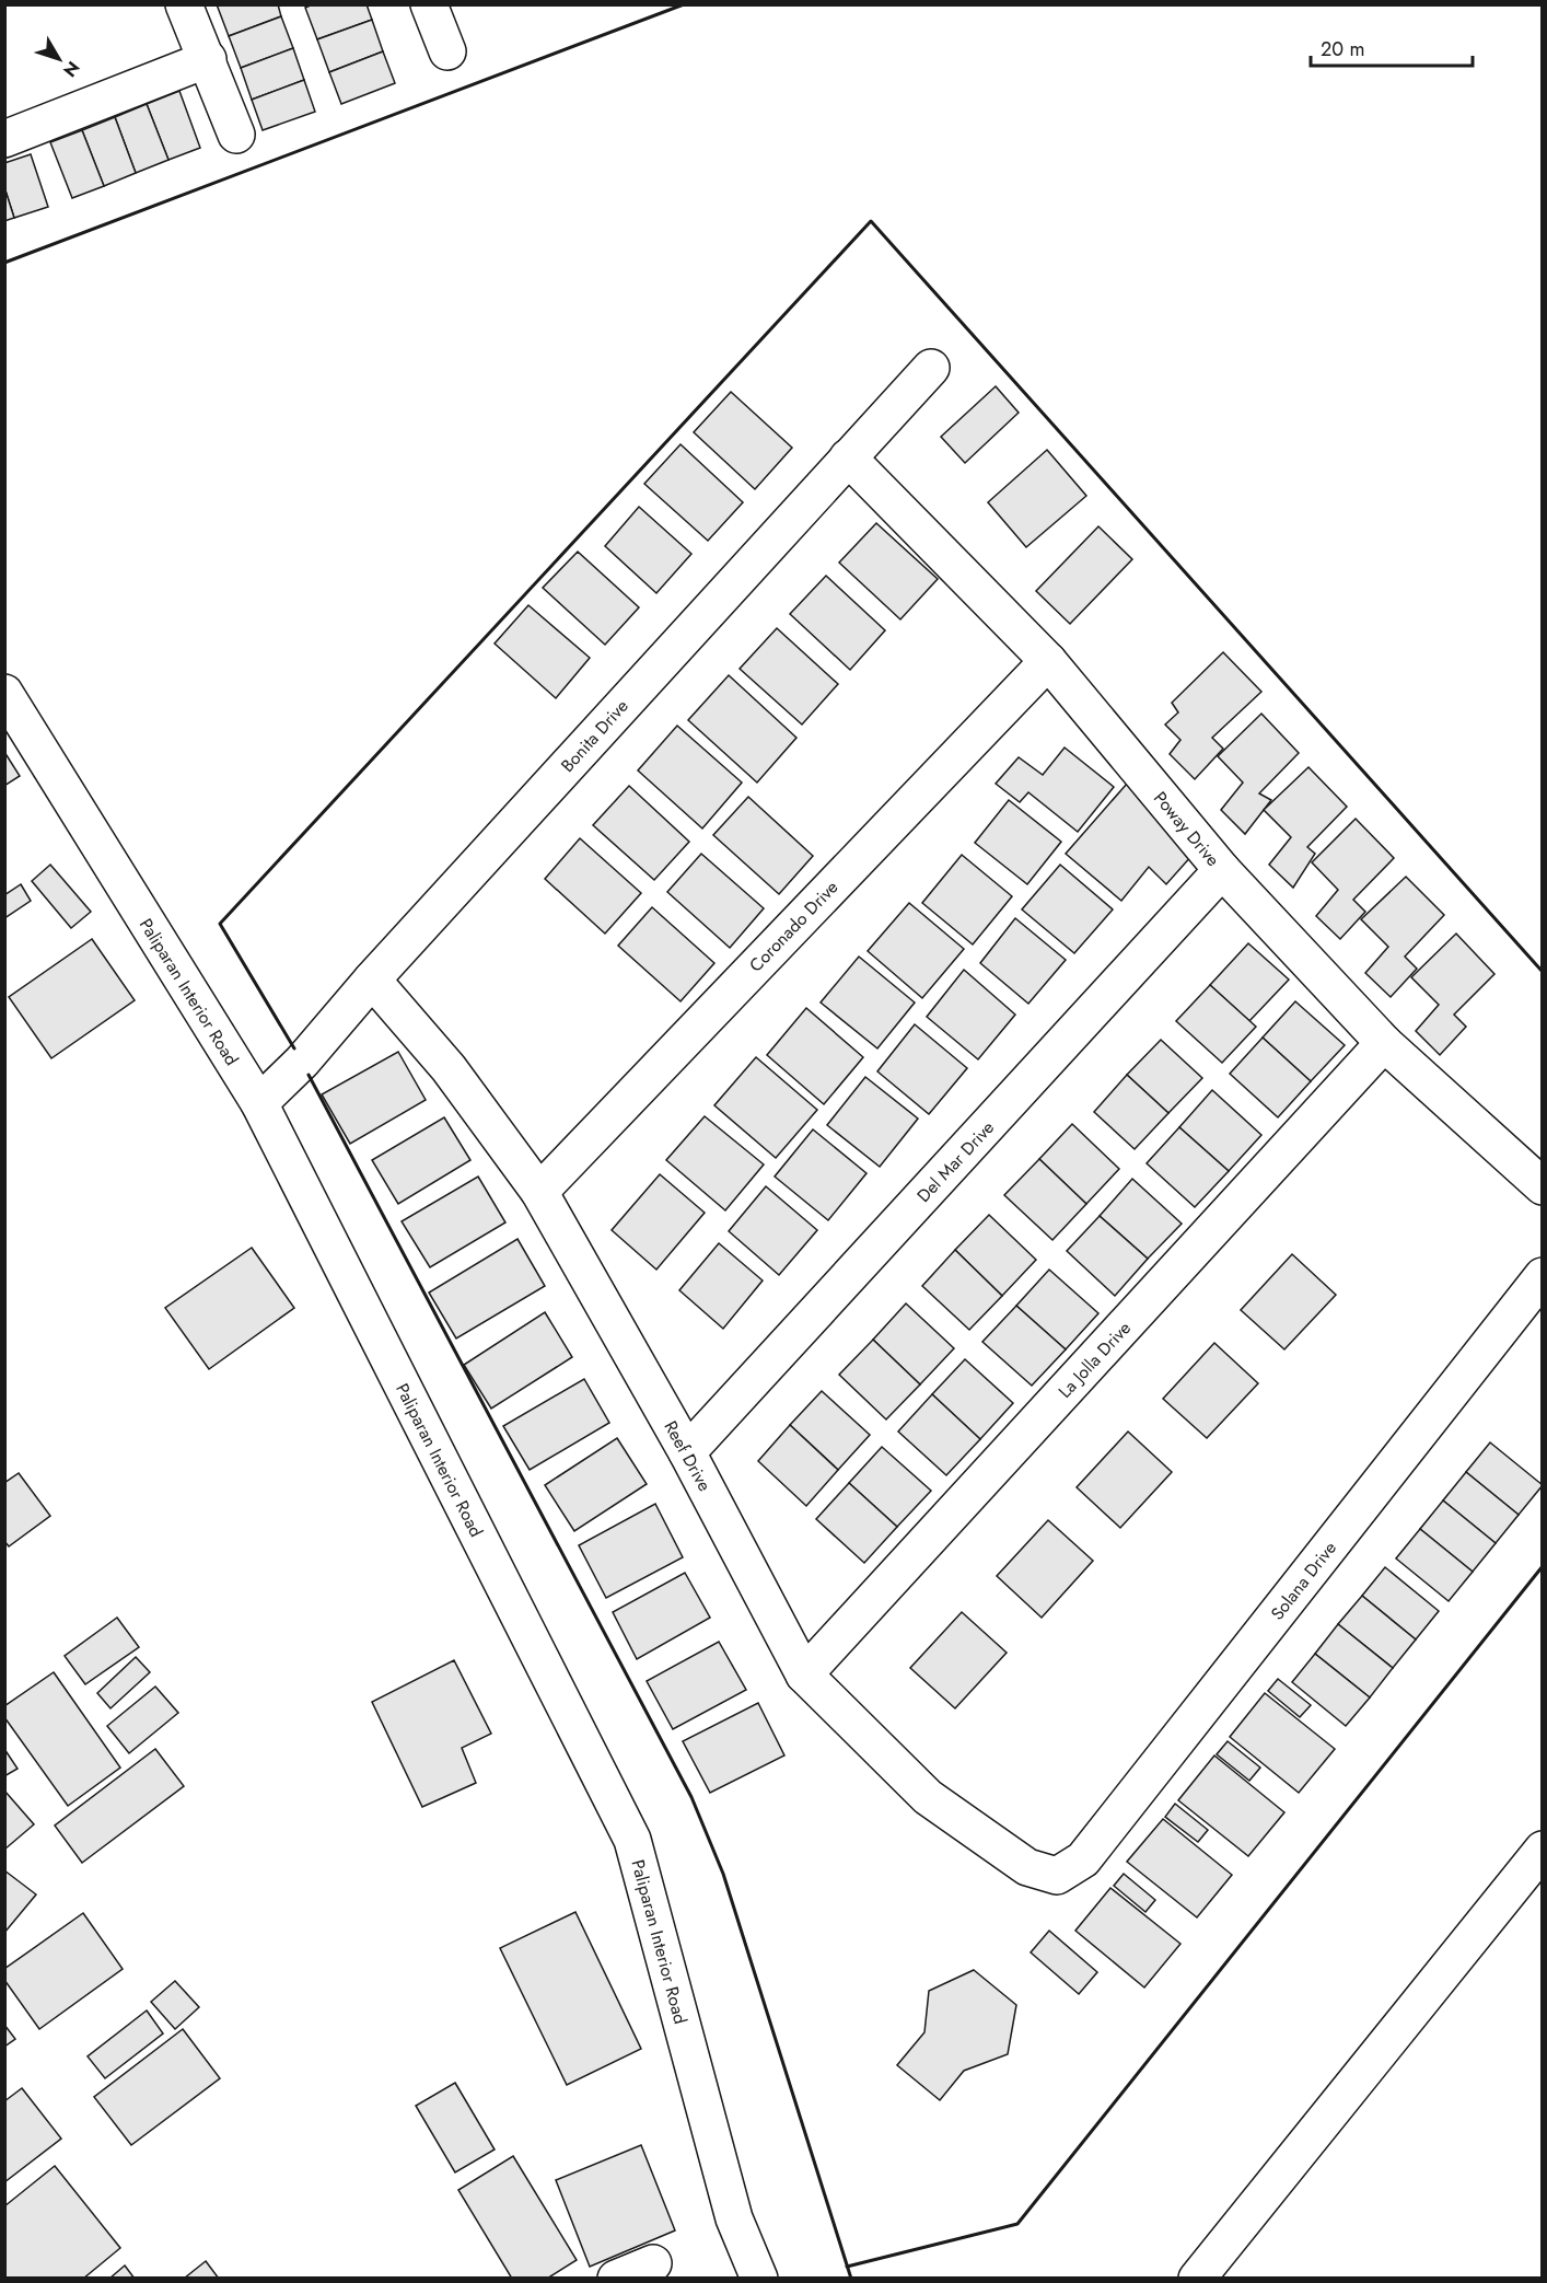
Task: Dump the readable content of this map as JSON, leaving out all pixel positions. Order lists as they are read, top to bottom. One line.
{"streets":{"street":["Bonita Drive","Poway Drive","Coronado Drive","Paliparan Interior Road","Del Mar Drive","La Jolla Drive","Reef Drive","Solana Drive"]},"crossings":[["Bonita Drive","Poway Drive"],["Bonita Drive","Paliparan Interior Road"],["Bonita Drive","Reef Drive"],["Poway Drive","Coronado Drive"],["Poway Drive","Del Mar Drive"],["Poway Drive","La Jolla Drive"],["Coronado Drive","Reef Drive"],["Del Mar Drive","Reef Drive"],["La Jolla Drive","Reef Drive"],["Reef Drive","Solana Drive"]],"scale_bar":"20 m","north":"bottom right"}
